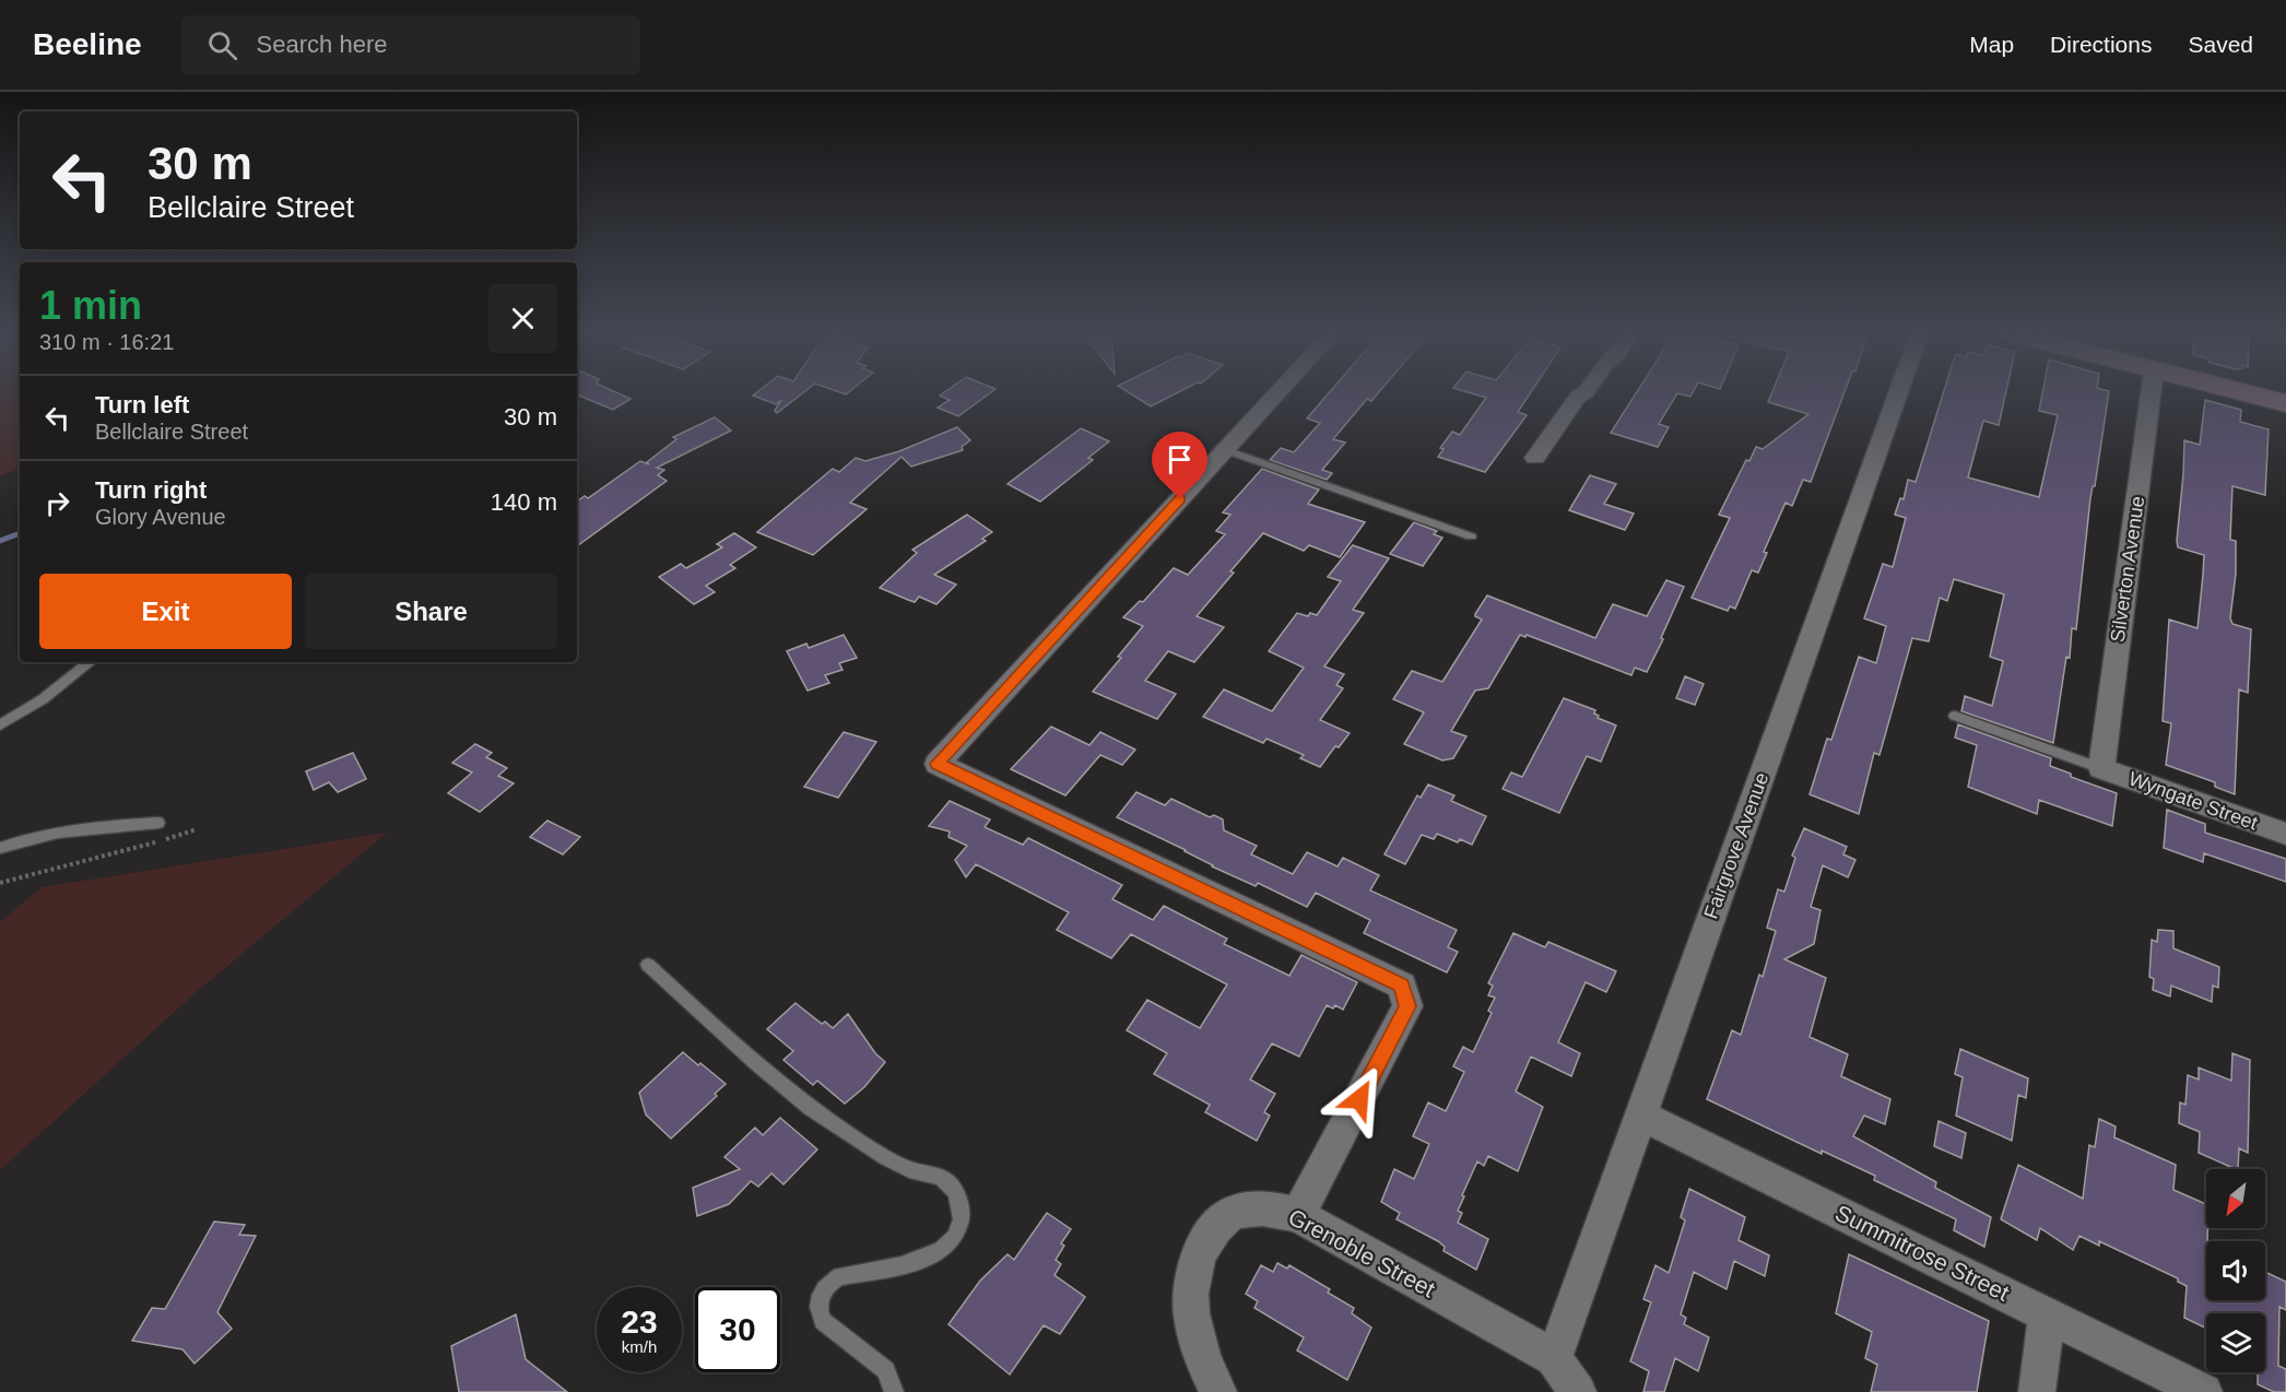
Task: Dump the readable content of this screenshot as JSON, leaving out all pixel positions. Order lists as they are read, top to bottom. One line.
{"streets":{"street":["Silverton Avenue","Wyngate Street","Fairgrove Avenue","Grenoble Street","Summitrose Street"]},"crossings":[["Silverton Avenue","Wyngate Street"],["Fairgrove Avenue","Grenoble Street"],["Fairgrove Avenue","Summitrose Street"]],"north":"bottom left","page":{"header":"Beeline","search":"Search here","nav":["Map","Directions","Saved"],"turn":["30 m","Bellclaire Street"],"heading":["1 min","310 m · 16:21"],"list":[{"name":"Turn left","note":"Bellclaire Street","value":"30 m"},{"name":"Turn right","note":"Glory Avenue","value":"140 m"}],"buttons":["Exit","Share"],"speed":"23 km/h","limit":"30"}}
